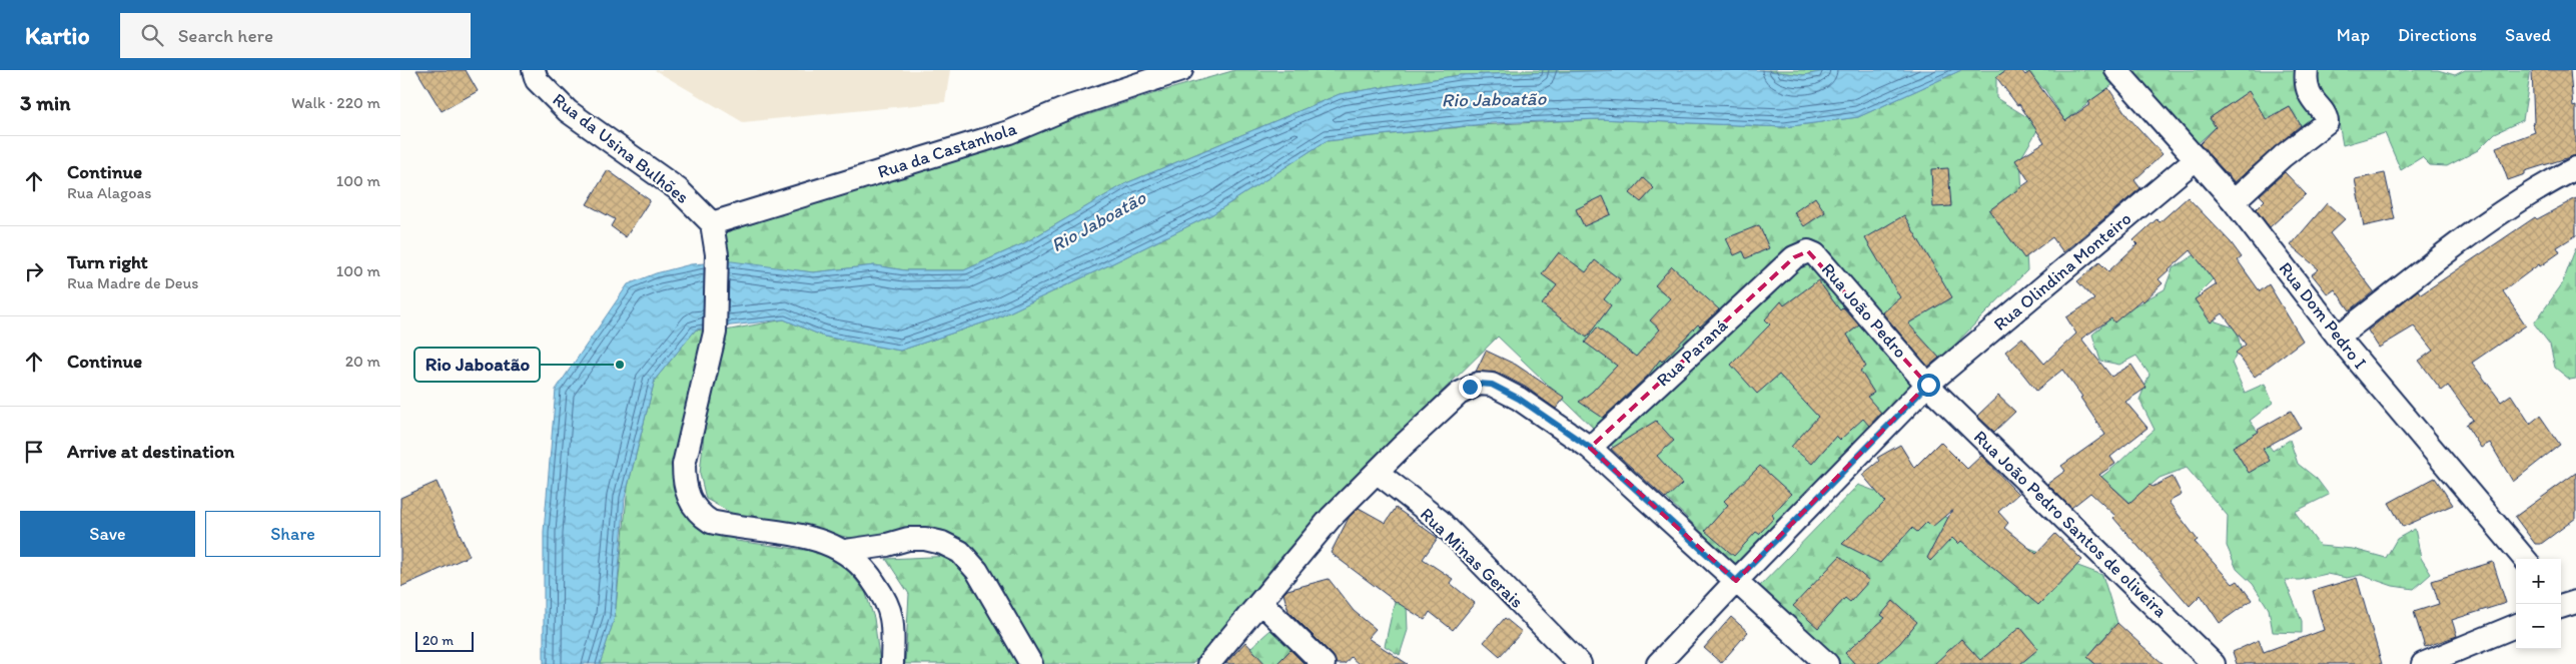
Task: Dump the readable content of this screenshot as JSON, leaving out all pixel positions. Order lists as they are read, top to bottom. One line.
{"streets":{"street":["Rua da Usina Bulhões","Rua da Castanhola","Rua Olindina Monteiro","Rua João Pedro","Rua Dom Pedro I","Rua Paraná","Rua João Pedro Santos de oliveira","Rua Minas Gerais"]},"crossings":[["Rua da Usina Bulhões","Rua da Castanhola"],["Rua Olindina Monteiro","Rua João Pedro"],["Rua Olindina Monteiro","Rua Dom Pedro I"],["Rua Olindina Monteiro","Rua João Pedro Santos de oliveira"],["Rua João Pedro","Rua Paraná"],["Rua João Pedro","Rua João Pedro Santos de oliveira"]],"water":["Rio Jaboatão"],"places":["Rio Jaboatão"],"scale_bar":"20 m","page":{"header":"Kartio","search":"Search here","nav":["Map","Directions","Saved"],"heading":["3 min","Walk · 220 m"],"list":[["Continue","Rua Alagoas","100 m"],["Turn right","Rua Madre de Deus","100 m"],["Continue","20 m"],"Arrive at destination"],"buttons":["Save","Share"],"map_buttons":["+","−"],"scale":"20 m"}}
